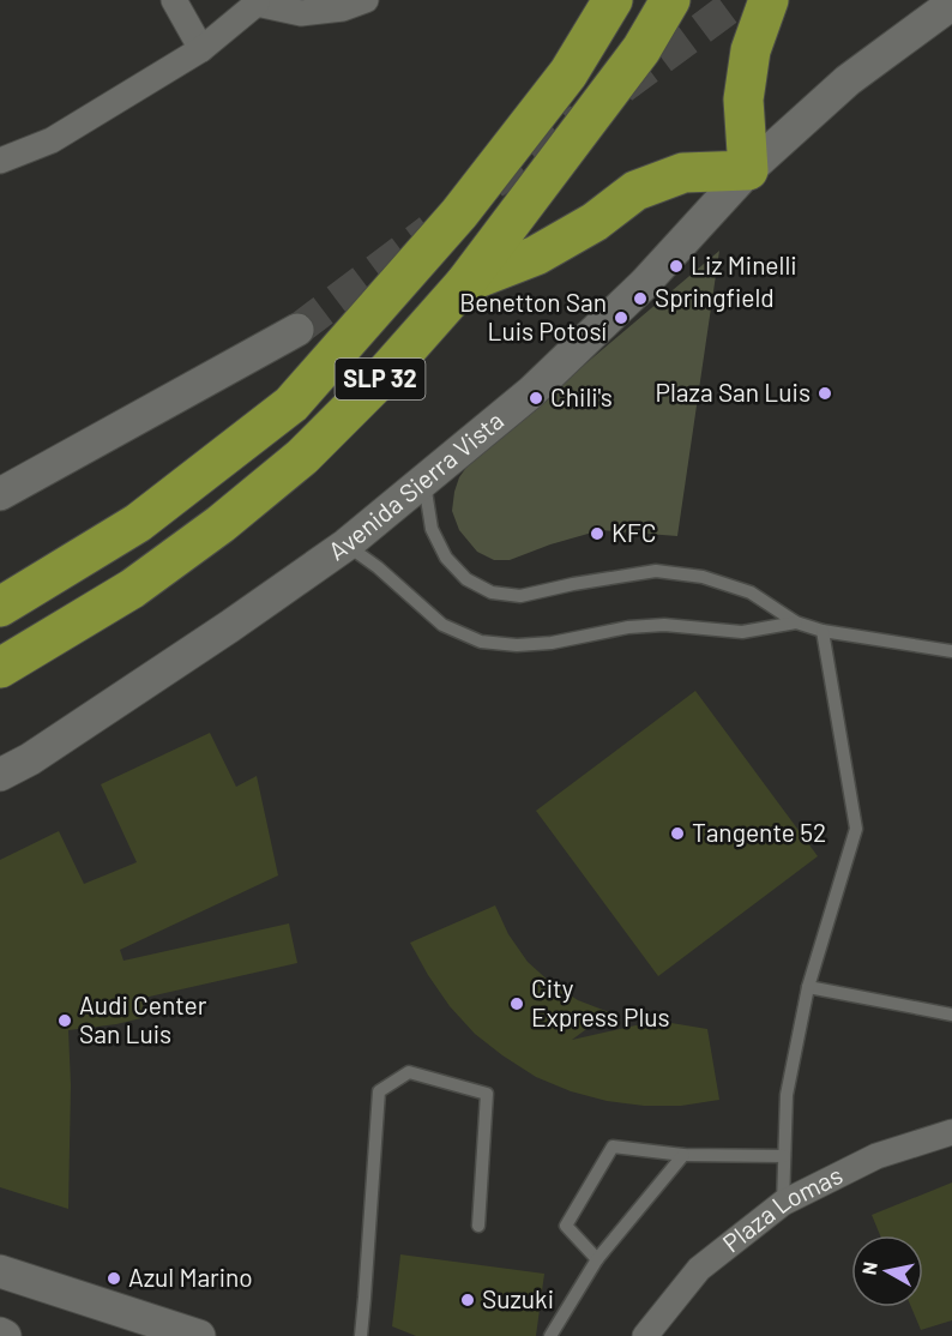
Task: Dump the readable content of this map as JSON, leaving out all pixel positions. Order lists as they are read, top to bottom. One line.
{"streets":{"highway":["SLP 32"],"street":["Avenida Sierra Vista","Plaza Lomas"]},"places":["Liz Minelli","Springfield","Benetton San Luis Potosí","Plaza San Luis","Chili's","KFC","Tangente 52","City Express Plus","Audi Center San Luis","Azul Marino","Suzuki"],"north":"left"}
